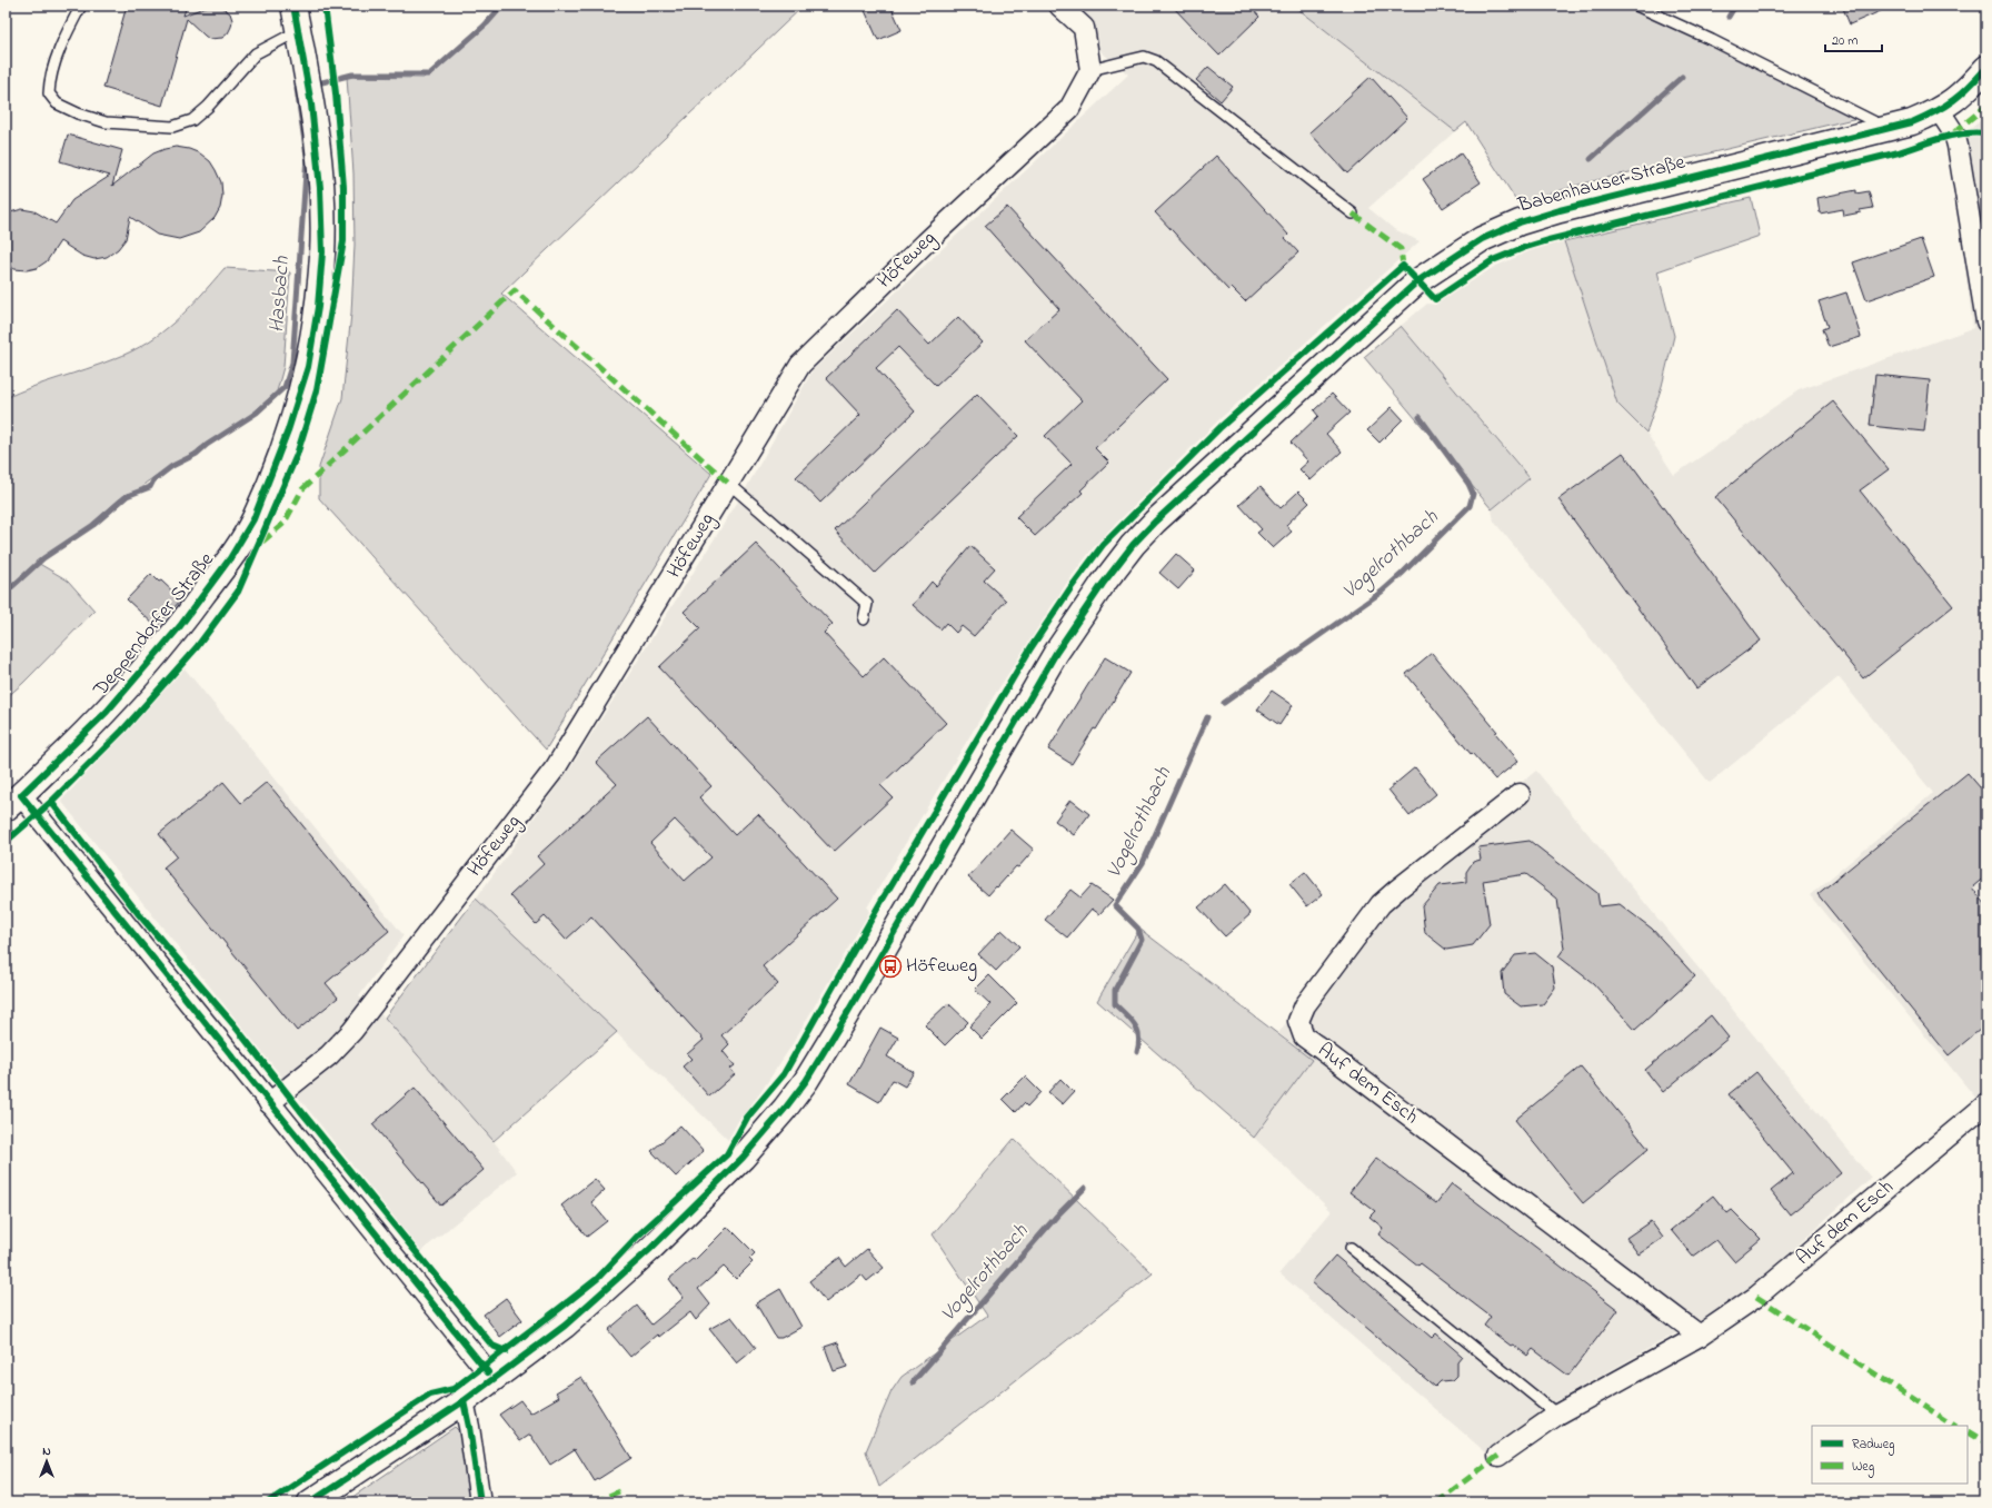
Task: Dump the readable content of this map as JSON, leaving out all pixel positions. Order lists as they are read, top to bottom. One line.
{"streets":{"main road":["Babenhauser Straße","Deppendorfer Straße"],"street":["Höfeweg","Auf dem Esch"]},"water":["Hasbach","Vogelrothbach"],"places":{"bus stop":["Höfeweg"]},"legend":["Radweg","Weg"],"scale_bar":"20 m","north":"top"}
